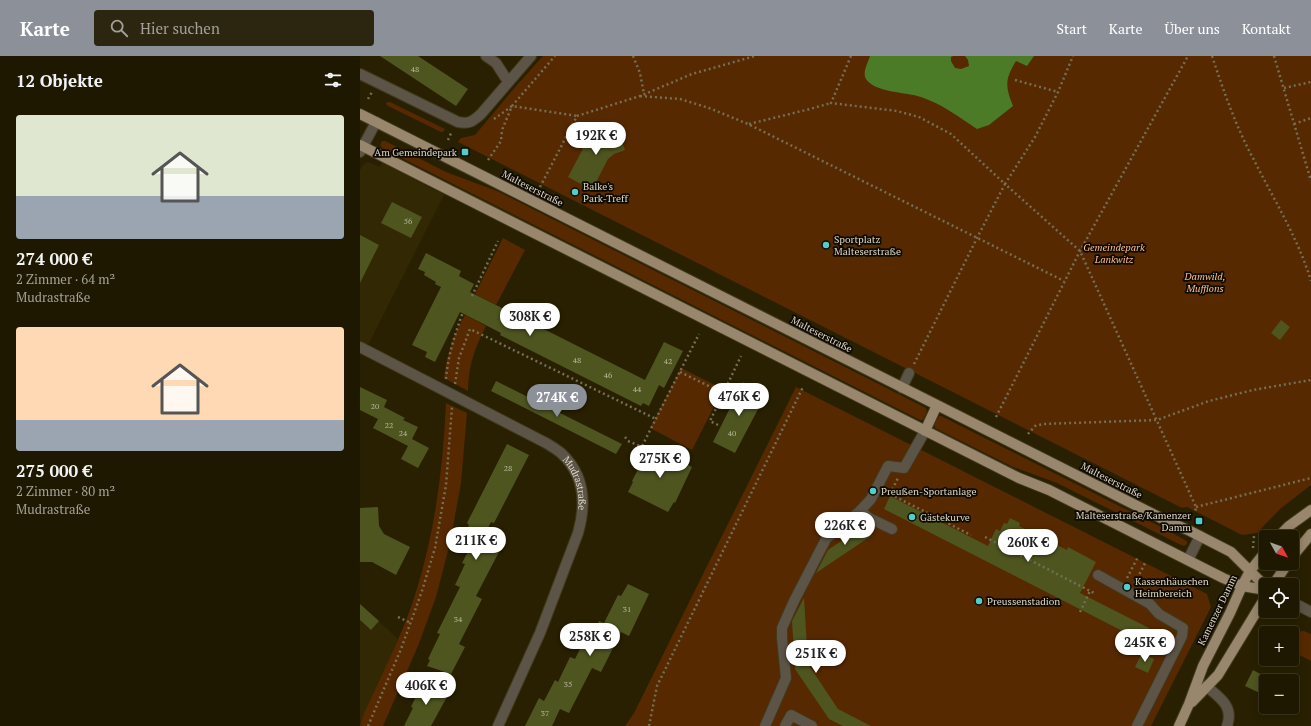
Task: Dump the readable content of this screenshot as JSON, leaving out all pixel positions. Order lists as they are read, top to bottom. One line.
{"streets":{"main road":["Malteserstraße","Kamenzer Damm"],"street":["Mudrastraße"]},"crossings":[["Malteserstraße","Kamenzer Damm"]],"parks":["Gemeindepark Lankwitz","Damwild, Mufflons"],"places":{"transit":["Am Gemeindepark","Malteserstraße/Kamenzer Damm"],"other":["Balke's Park-Treff","Sportplatz Malteserstraße","Preußen-Sportanlage","Gästekurve","Kassenhäuschen Heimbereich","Preussenstadion"]},"house_numbers":["48","56","48","42","46","44","20","22","24","40","28","31","34","35","37"],"north":"bottom right","page":{"header":"Karte","search":"Hier suchen","nav":["Start","Karte","Über uns","Kontakt"],"heading":"12 Objekte","list":[{"name":"274 000 €","note":"2 Zimmer · 64 m² · Mudrastraße"},{"name":"275 000 €","note":"2 Zimmer · 80 m² · Mudrastraße"}],"price":["192K €","308K €","476K €","274K €","275K €","226K €","211K €","260K €","258K €","245K €","251K €","406K €"],"map_buttons":["+","−"]}}
